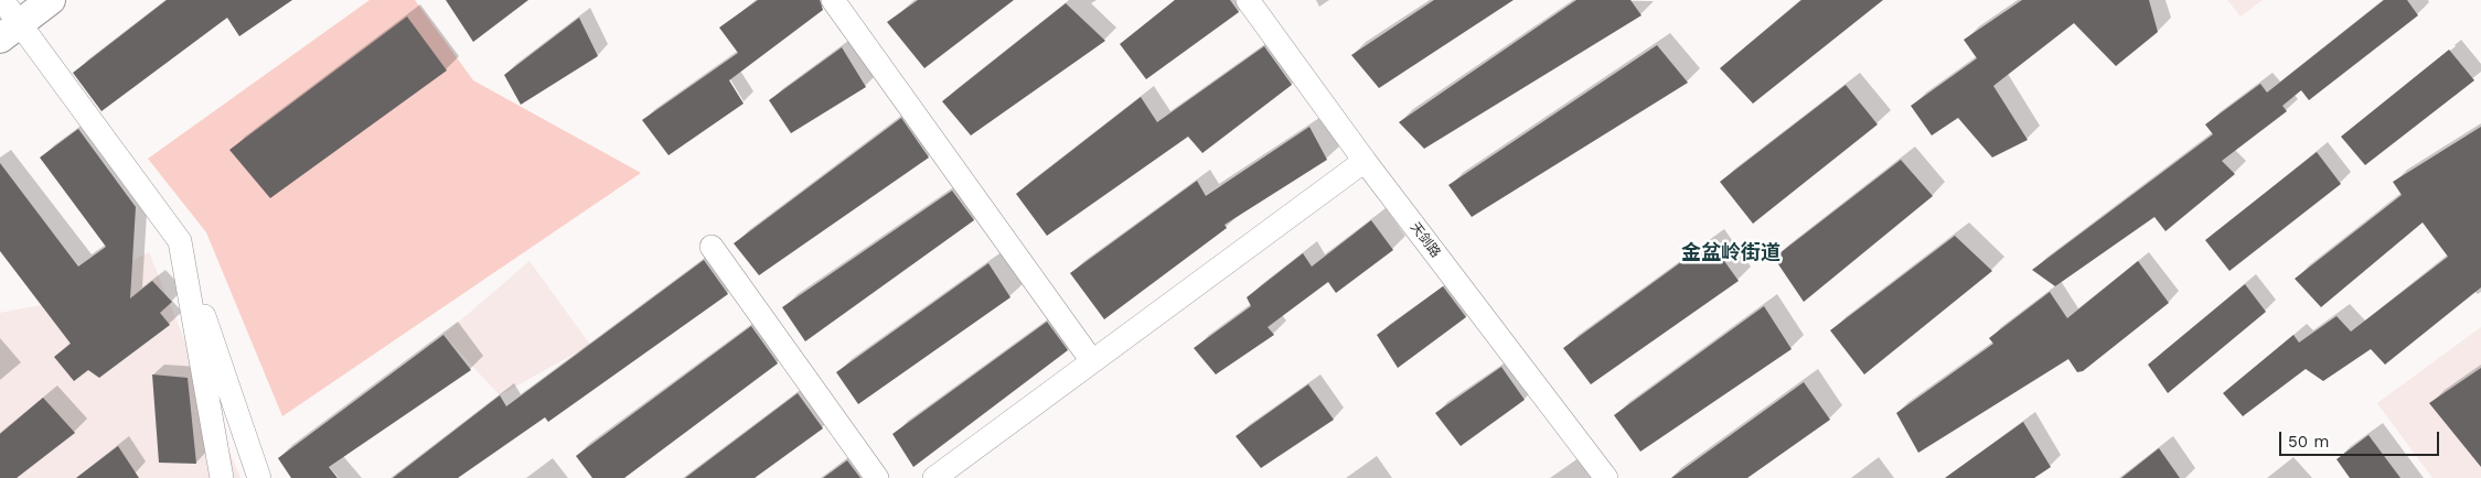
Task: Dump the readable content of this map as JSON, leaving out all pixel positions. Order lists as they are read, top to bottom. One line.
{"streets":{"street":["天剑路"]},"districts":["金盆岭街道"],"scale_bar":"50 m"}
